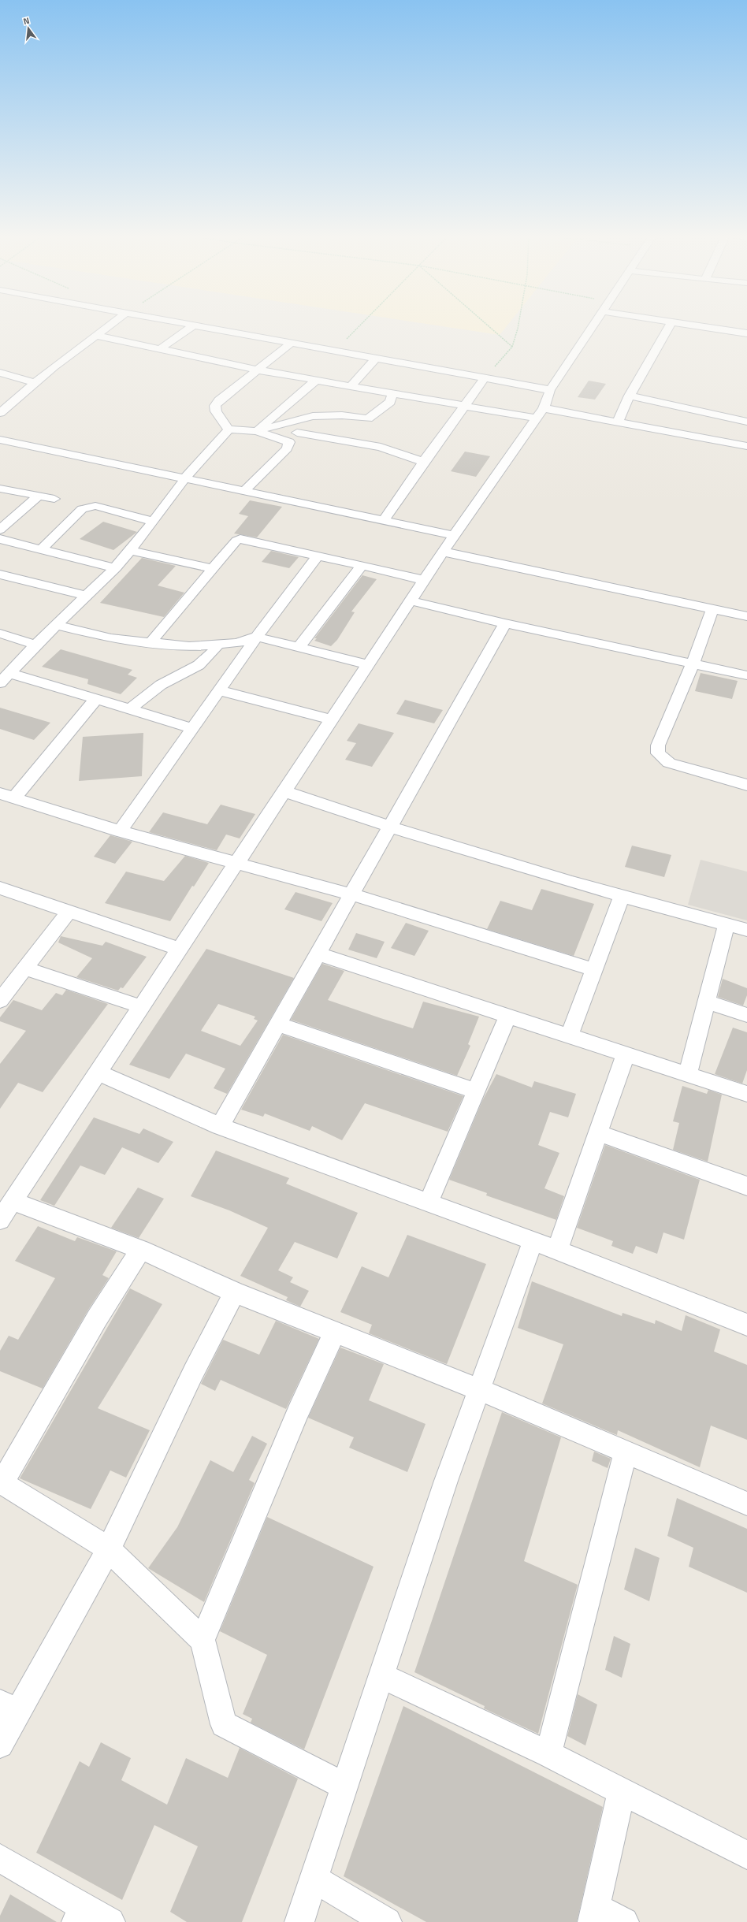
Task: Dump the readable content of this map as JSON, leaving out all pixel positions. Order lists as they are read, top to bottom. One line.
{"north":"top"}
